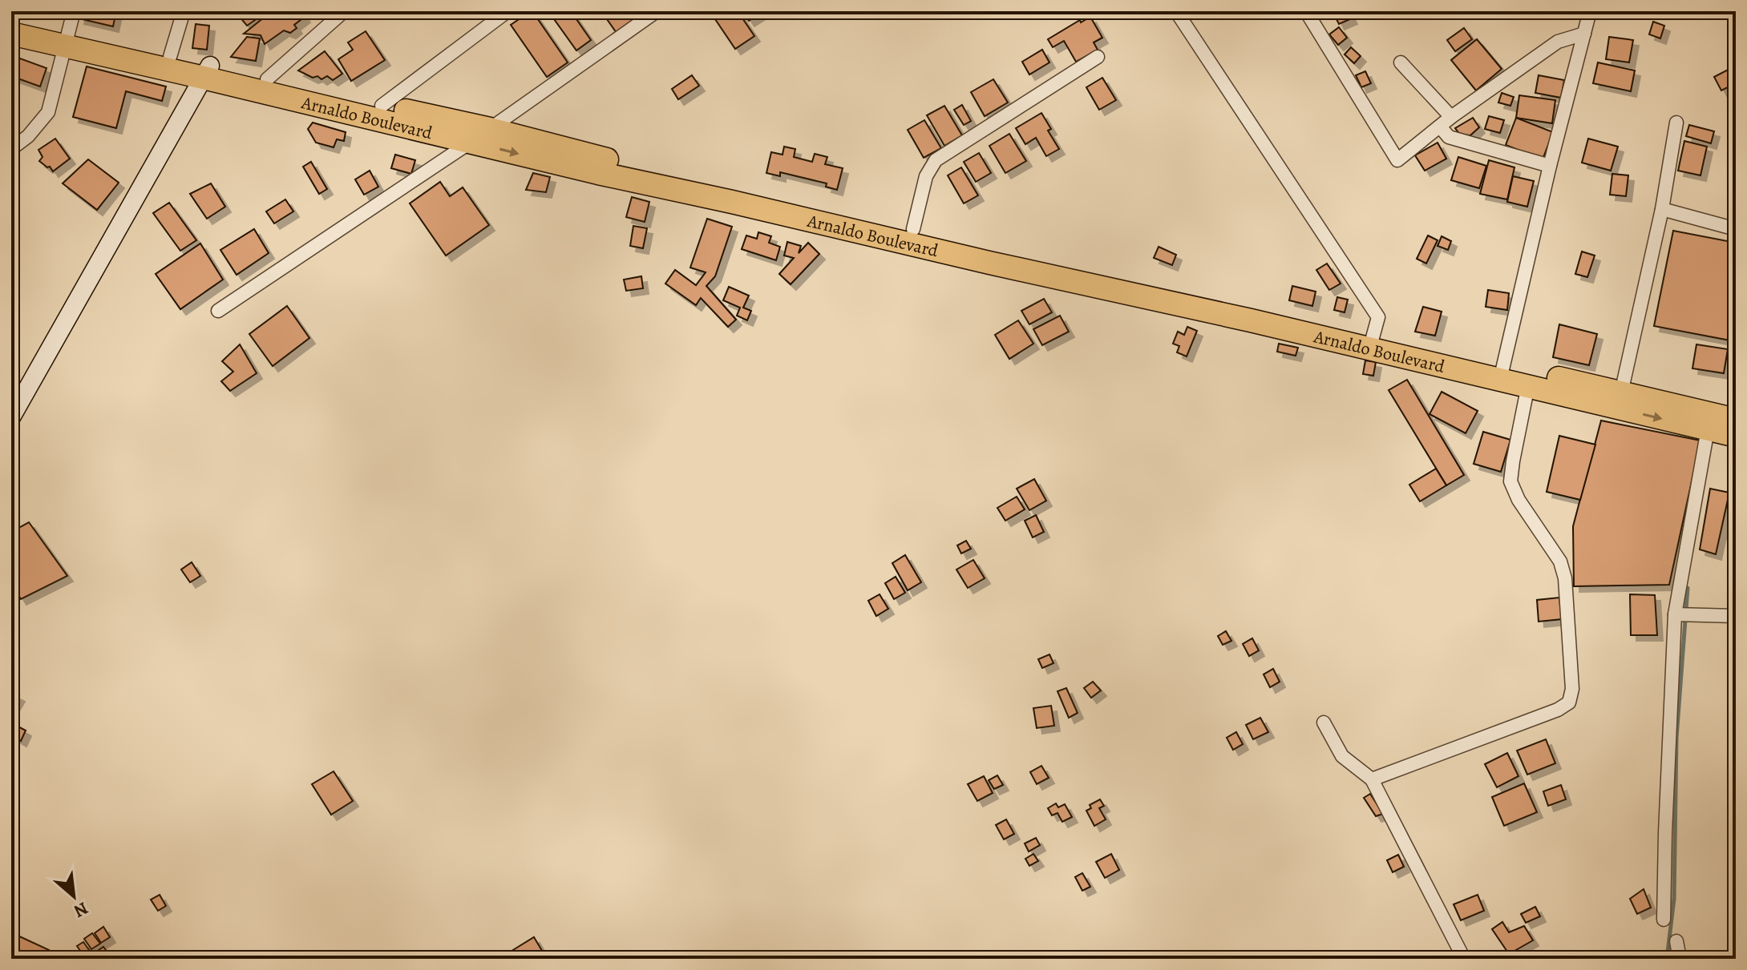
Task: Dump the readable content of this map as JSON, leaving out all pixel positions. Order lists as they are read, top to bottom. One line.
{"streets":{"highway":["Arnaldo Boulevard"]},"north":"bottom right"}
